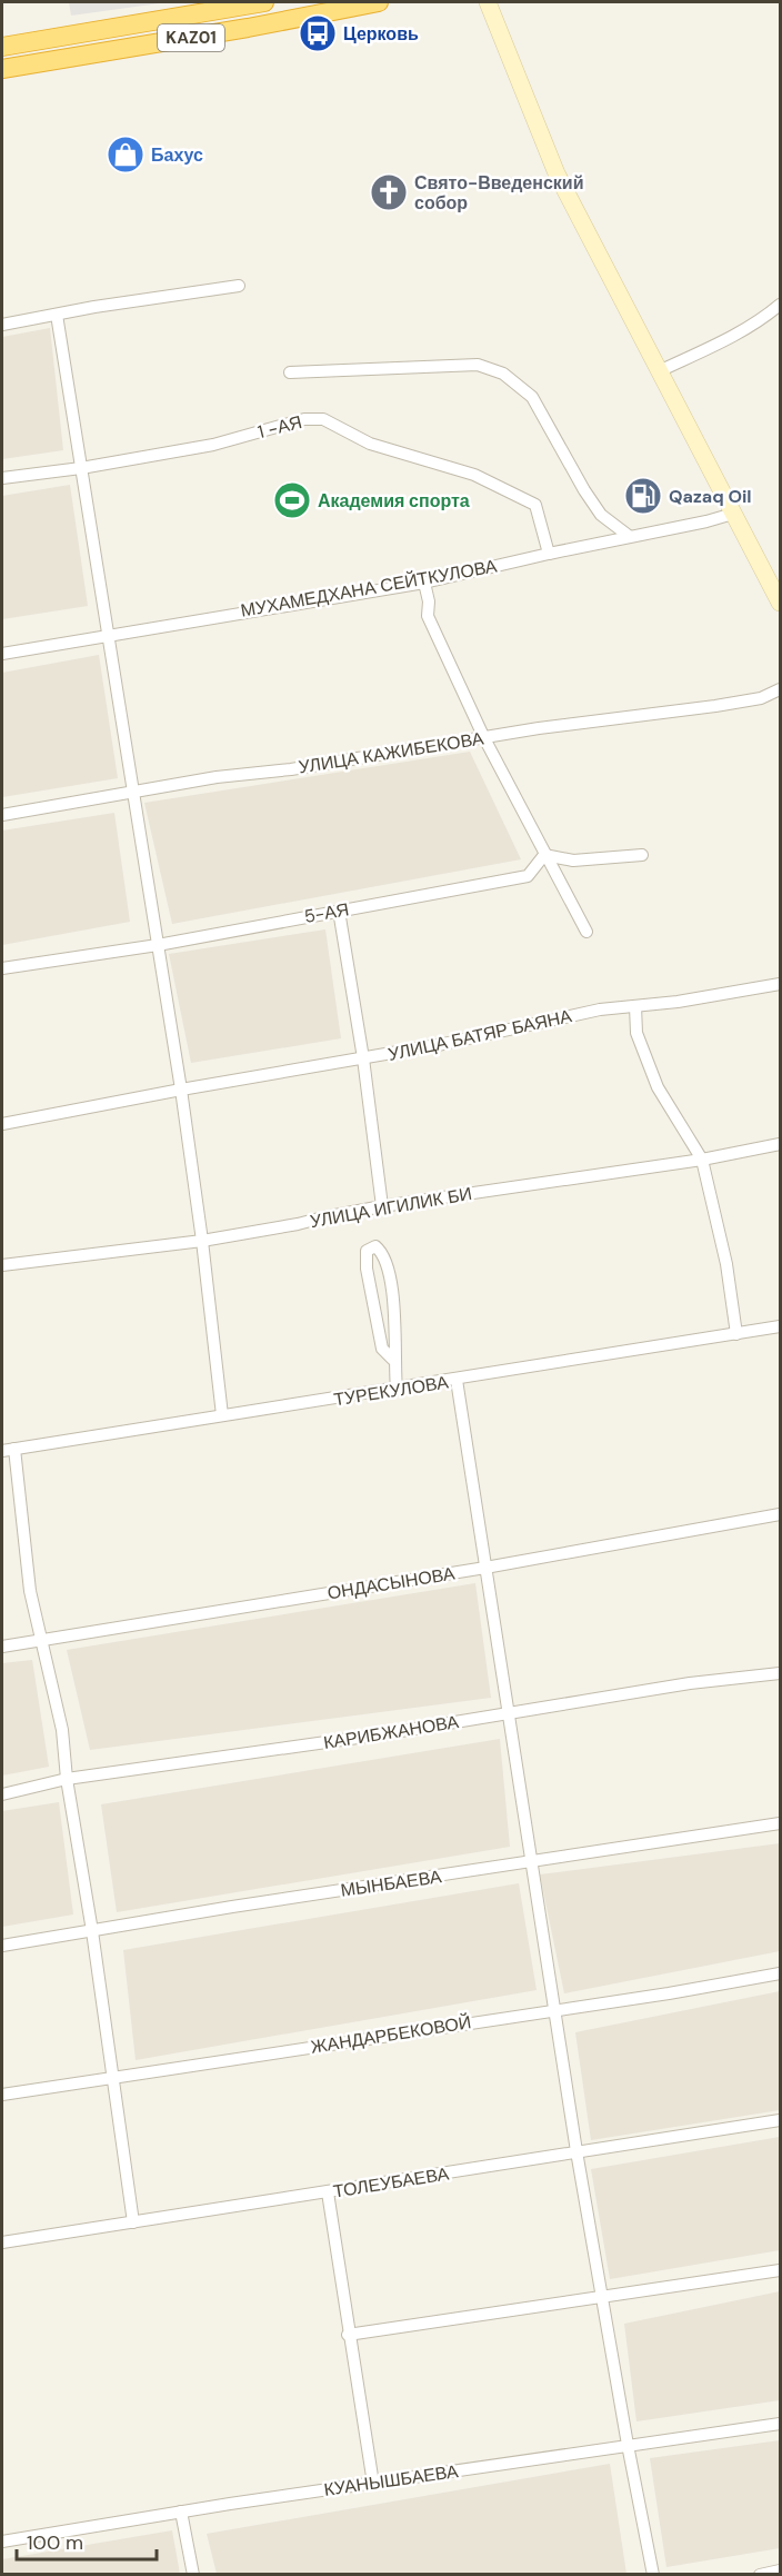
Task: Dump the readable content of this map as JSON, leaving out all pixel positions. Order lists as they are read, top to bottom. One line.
{"streets":{"highway":["KАZ01"],"street":["1 -АЯ","МУХАМЕДХАНА СЕЙТКУЛОВА","УЛИЦА КАЖИБЕКОВА","5-АЯ","УЛИЦА БАТЯР БАЯНА","УЛИЦА ИГИЛИК БИ","ТУРЕКУЛОВА","ОНДАСЫНОВА","КАРИБЖАНОВА","МЫНБАЕВА","ЖАНДАРБЕКОВОЙ","ТОЛЕУБАЕВА","КУАНЫШБАЕВА"]},"crossings":[["1 -АЯ","МУХАМЕДХАНА СЕЙТКУЛОВА"]],"places":{"bus stop":["Церковь"],"shop":["Бахус"],"church":["Свято-Введенский собор"],"fuel station":["Qazaq Oil"],"sports":["Академия спорта"]},"scale_bar":"100 m"}
